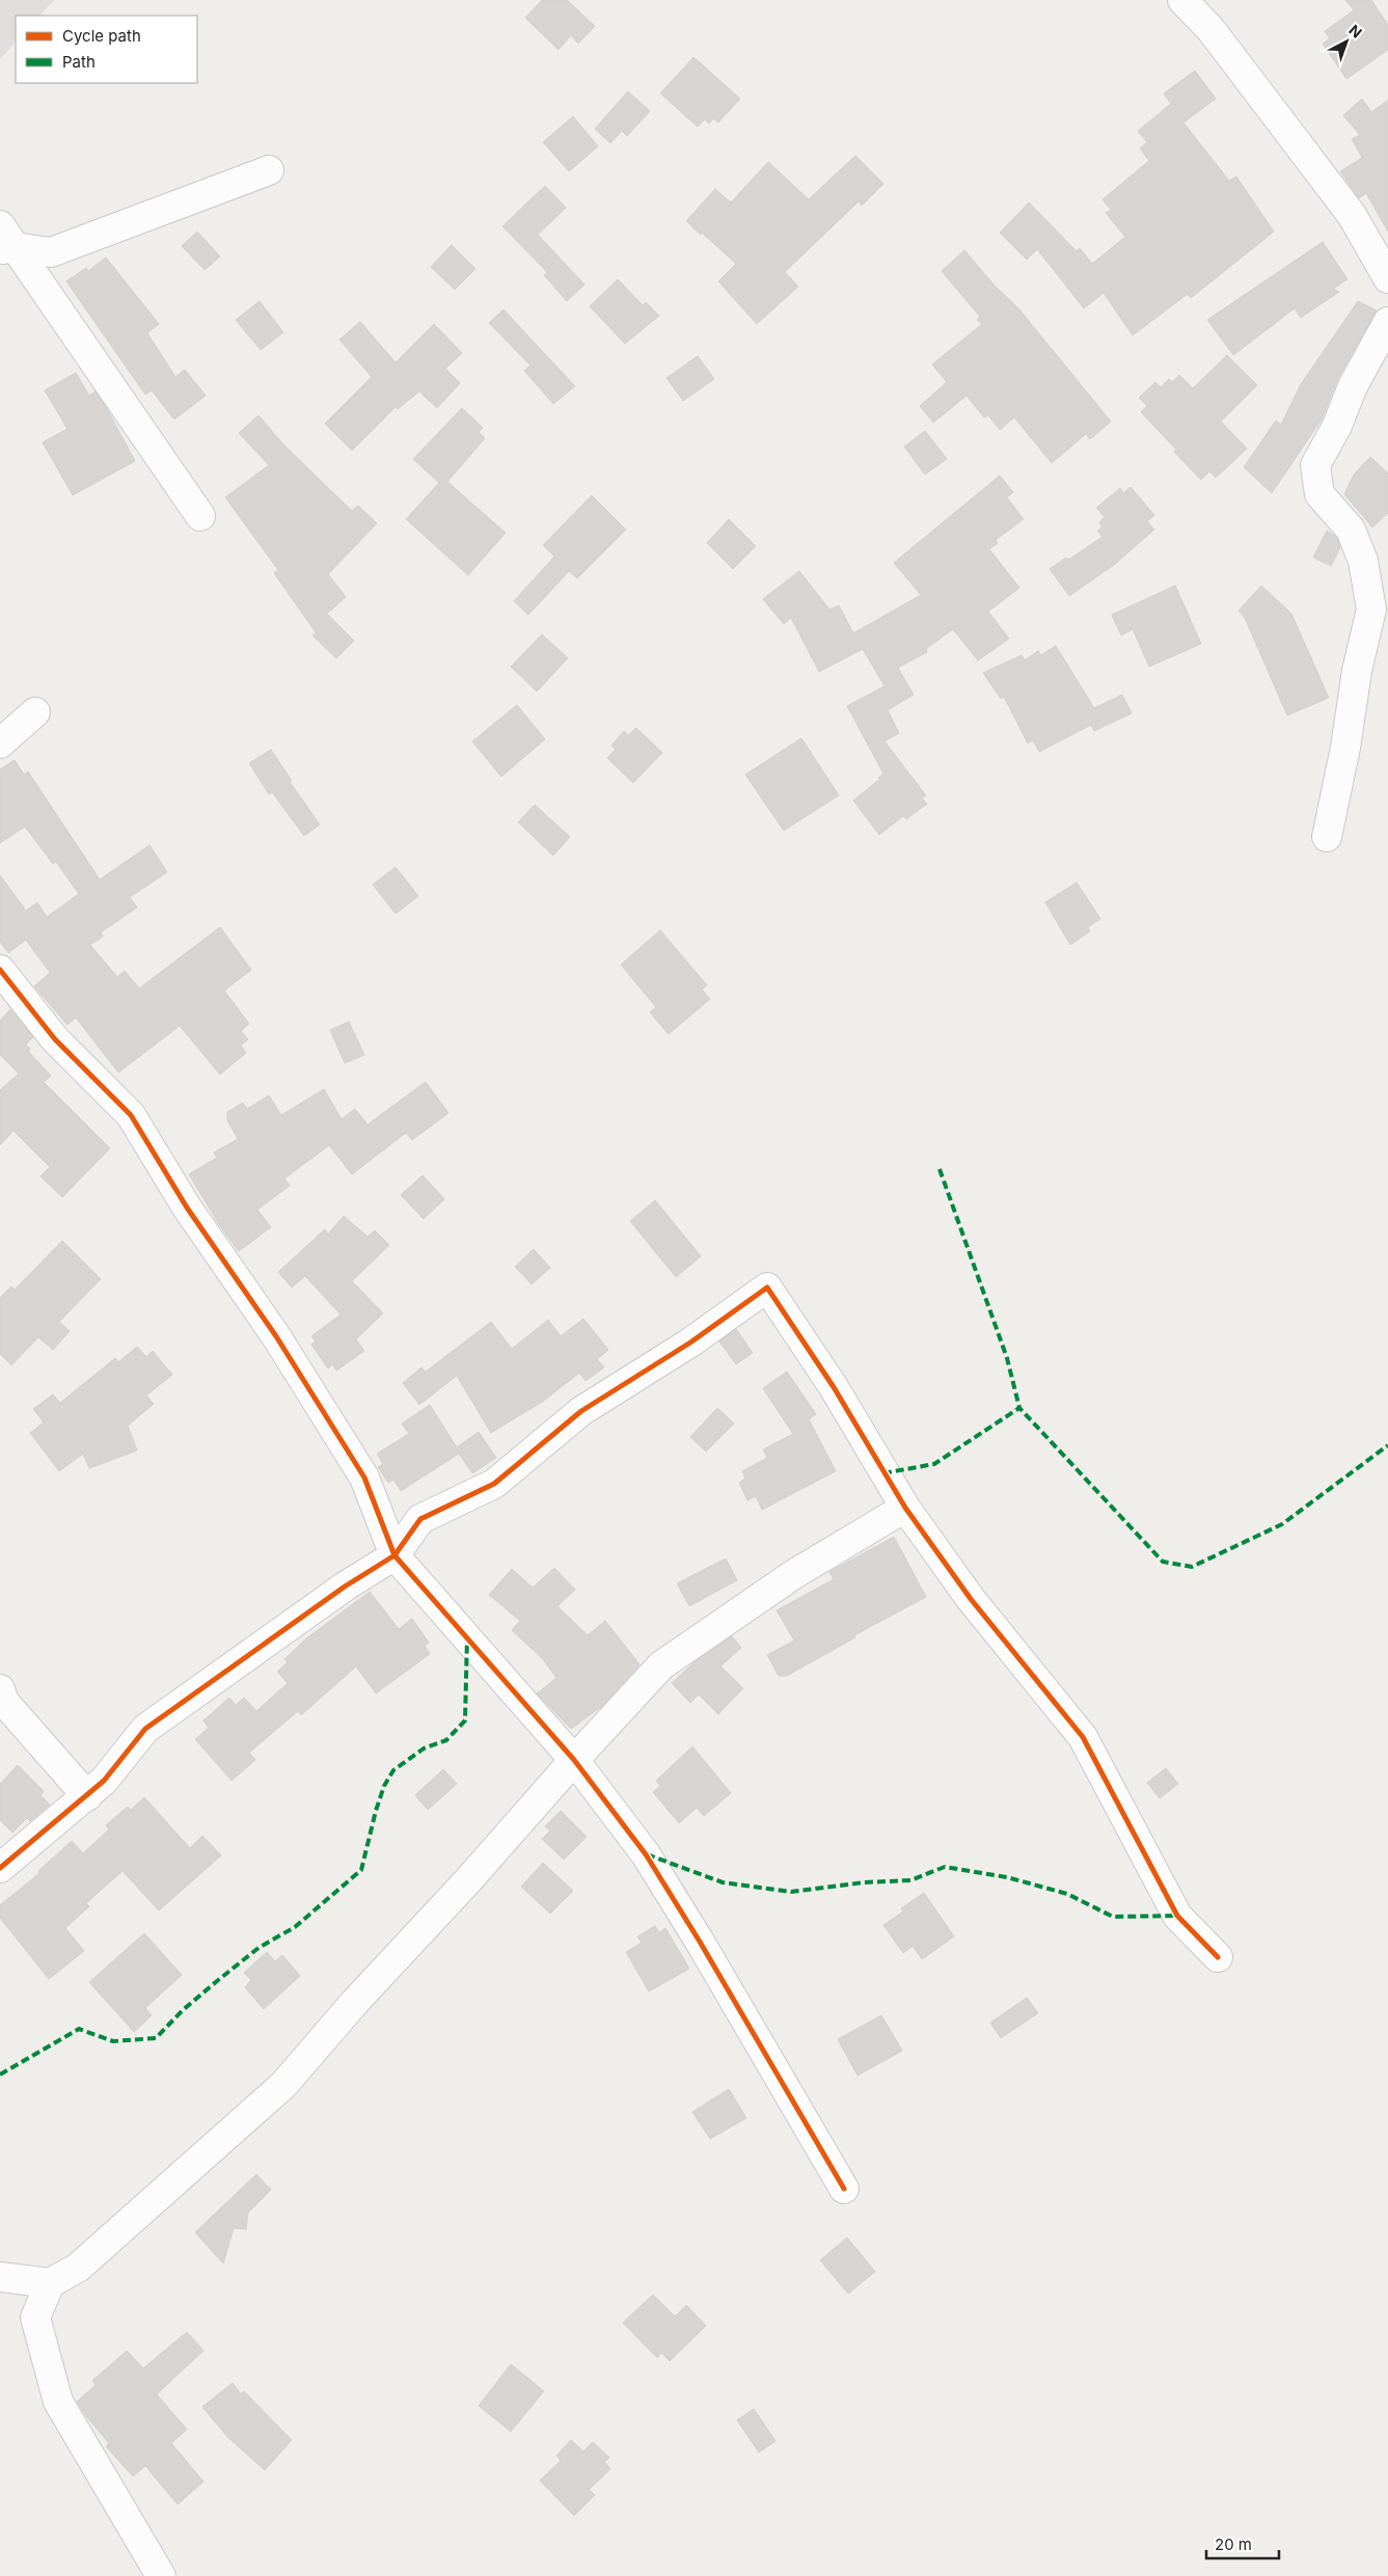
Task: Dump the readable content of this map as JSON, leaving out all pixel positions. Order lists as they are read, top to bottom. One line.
{"legend":["Cycle path","Path"],"scale_bar":"20 m","north":"top right"}
